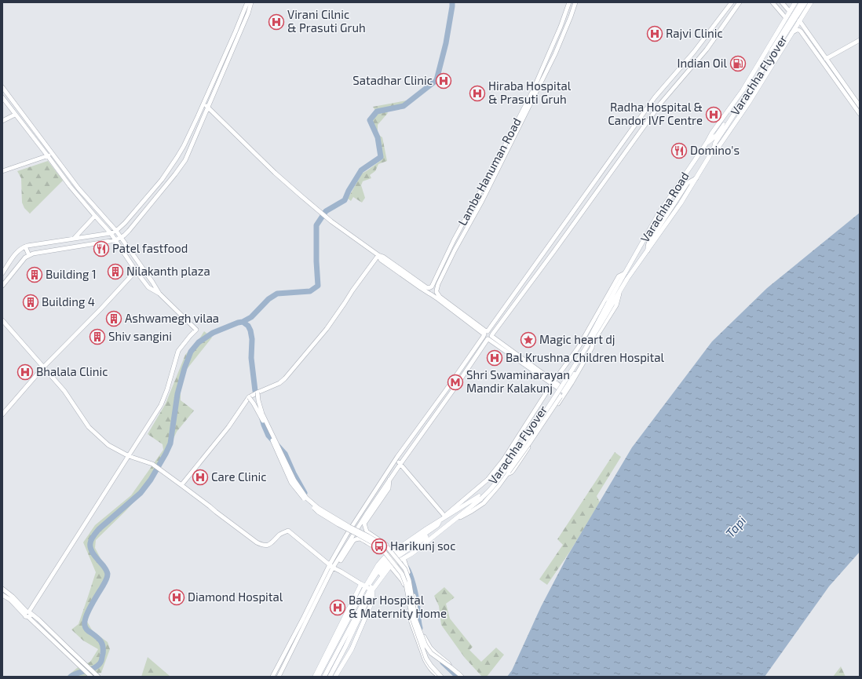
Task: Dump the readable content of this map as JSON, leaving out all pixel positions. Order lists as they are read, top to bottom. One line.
{"streets":{"main road":["Varachha Flyover","Varachha Road"],"street":["Lambe Hanuman Road"]},"crossings":[["Varachha Flyover","Varachha Road"]],"water":["Tapi"],"places":{"hospital":["Virani Cilnic & Prasuti Gruh","Rajvi Clinic","Satadhar Clinic","Hiraba Hospital & Prasuti Gruh","Radha Hospital & Candor IVF Centre","Bal Krushna Children Hospital","Bhalala Clinic","Care Clinic","Diamond Hospital","Balar Hospital & Maternity Home"],"fuel station":["Indian Oil"],"restaurant":["Domino's","Patel fastfood"],"building":["Nilakanth plaza","Building 1","Building 4","Ashwamegh vilaa","Shiv sangini"],"place":["Magic heart dj"],"metro station":["Shri Swaminarayan Mandir Kalakunj"],"bus stop":["Harikunj soc"]}}
